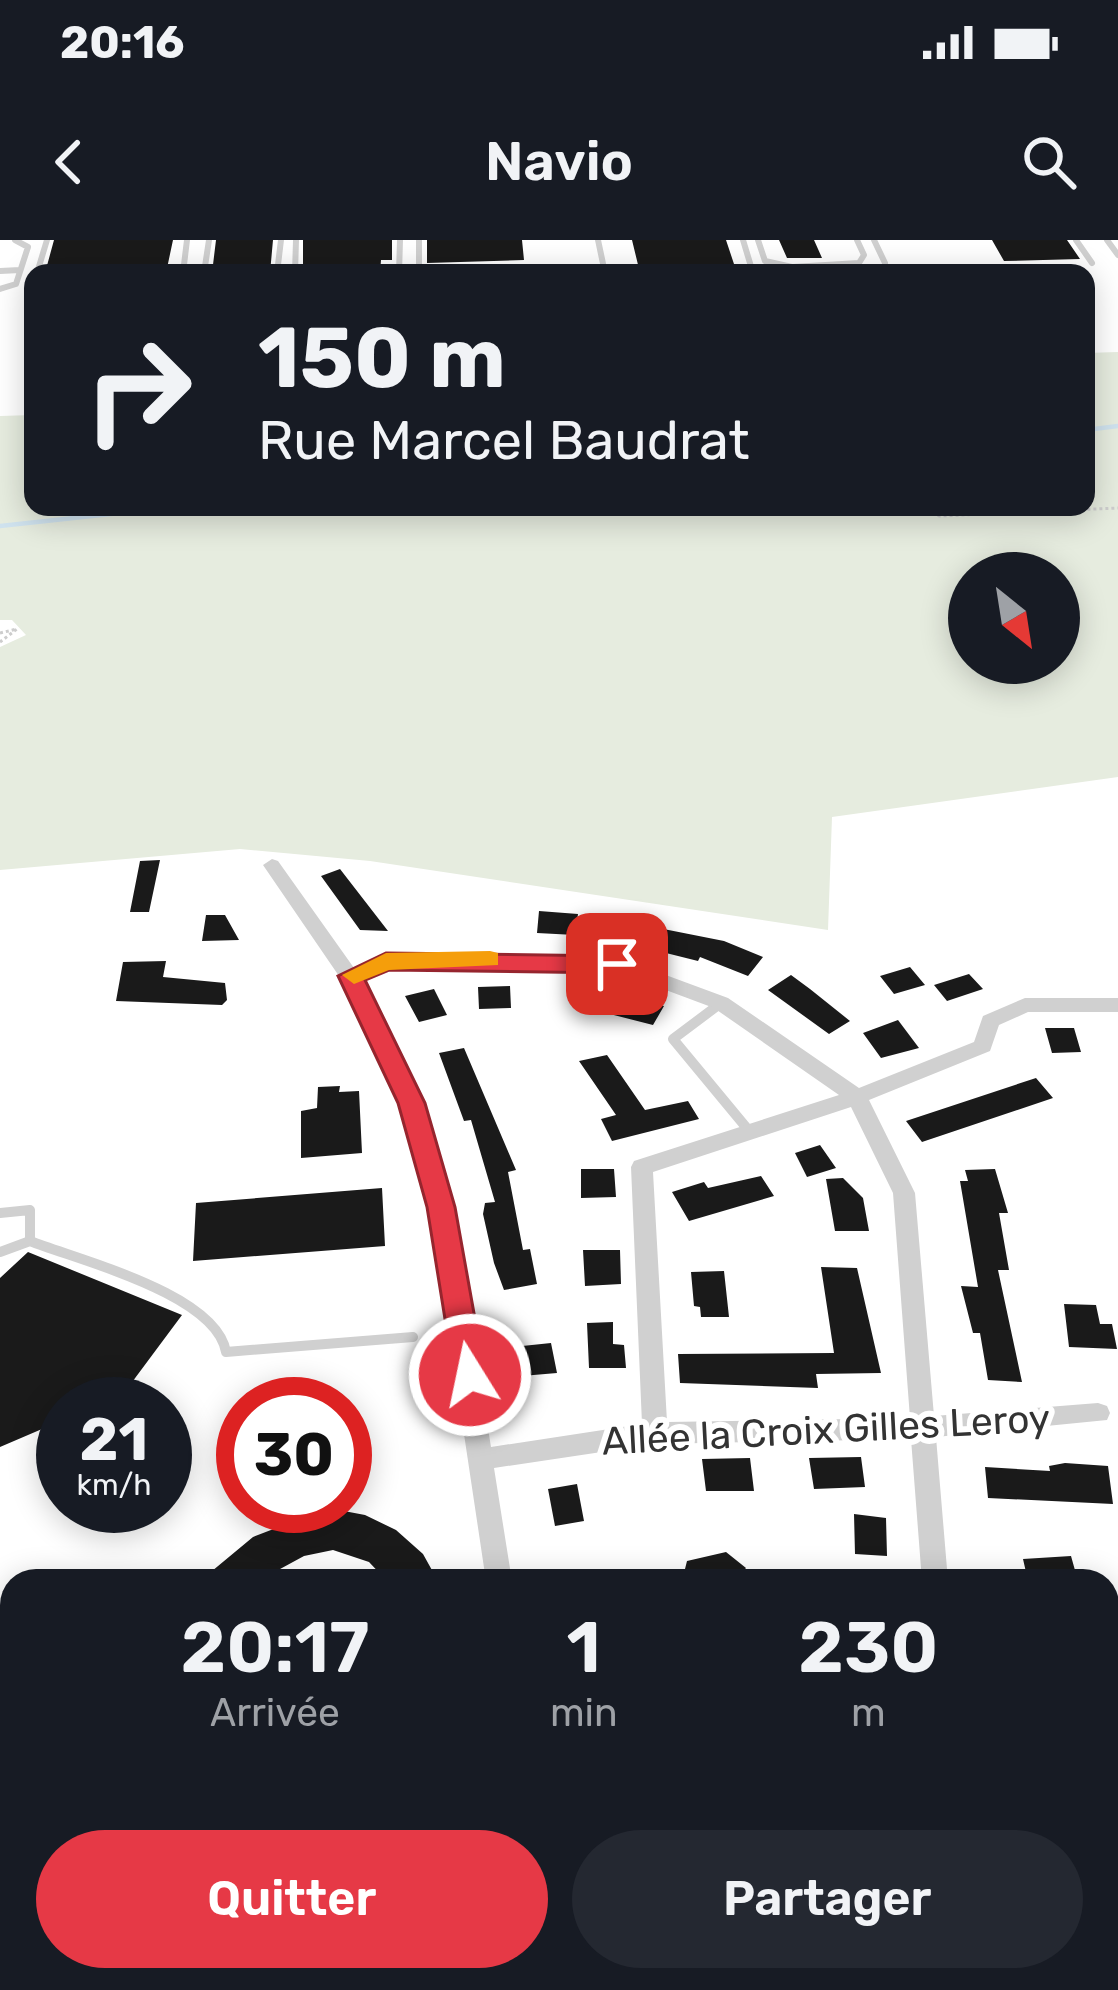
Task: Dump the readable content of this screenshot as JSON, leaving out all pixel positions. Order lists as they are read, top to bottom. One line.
{"streets":{"street":["Allée la Croix Gilles Leroy"]},"north":"bottom right","page":{"status":"20:16","header":"Navio","turn":["150 m","Rue Marcel Baudrat"],"speed":"21 km/h","limit":"30","eta":["20:17","Arrivée","1","min","230","m"],"buttons":["Quitter","Partager"]}}
